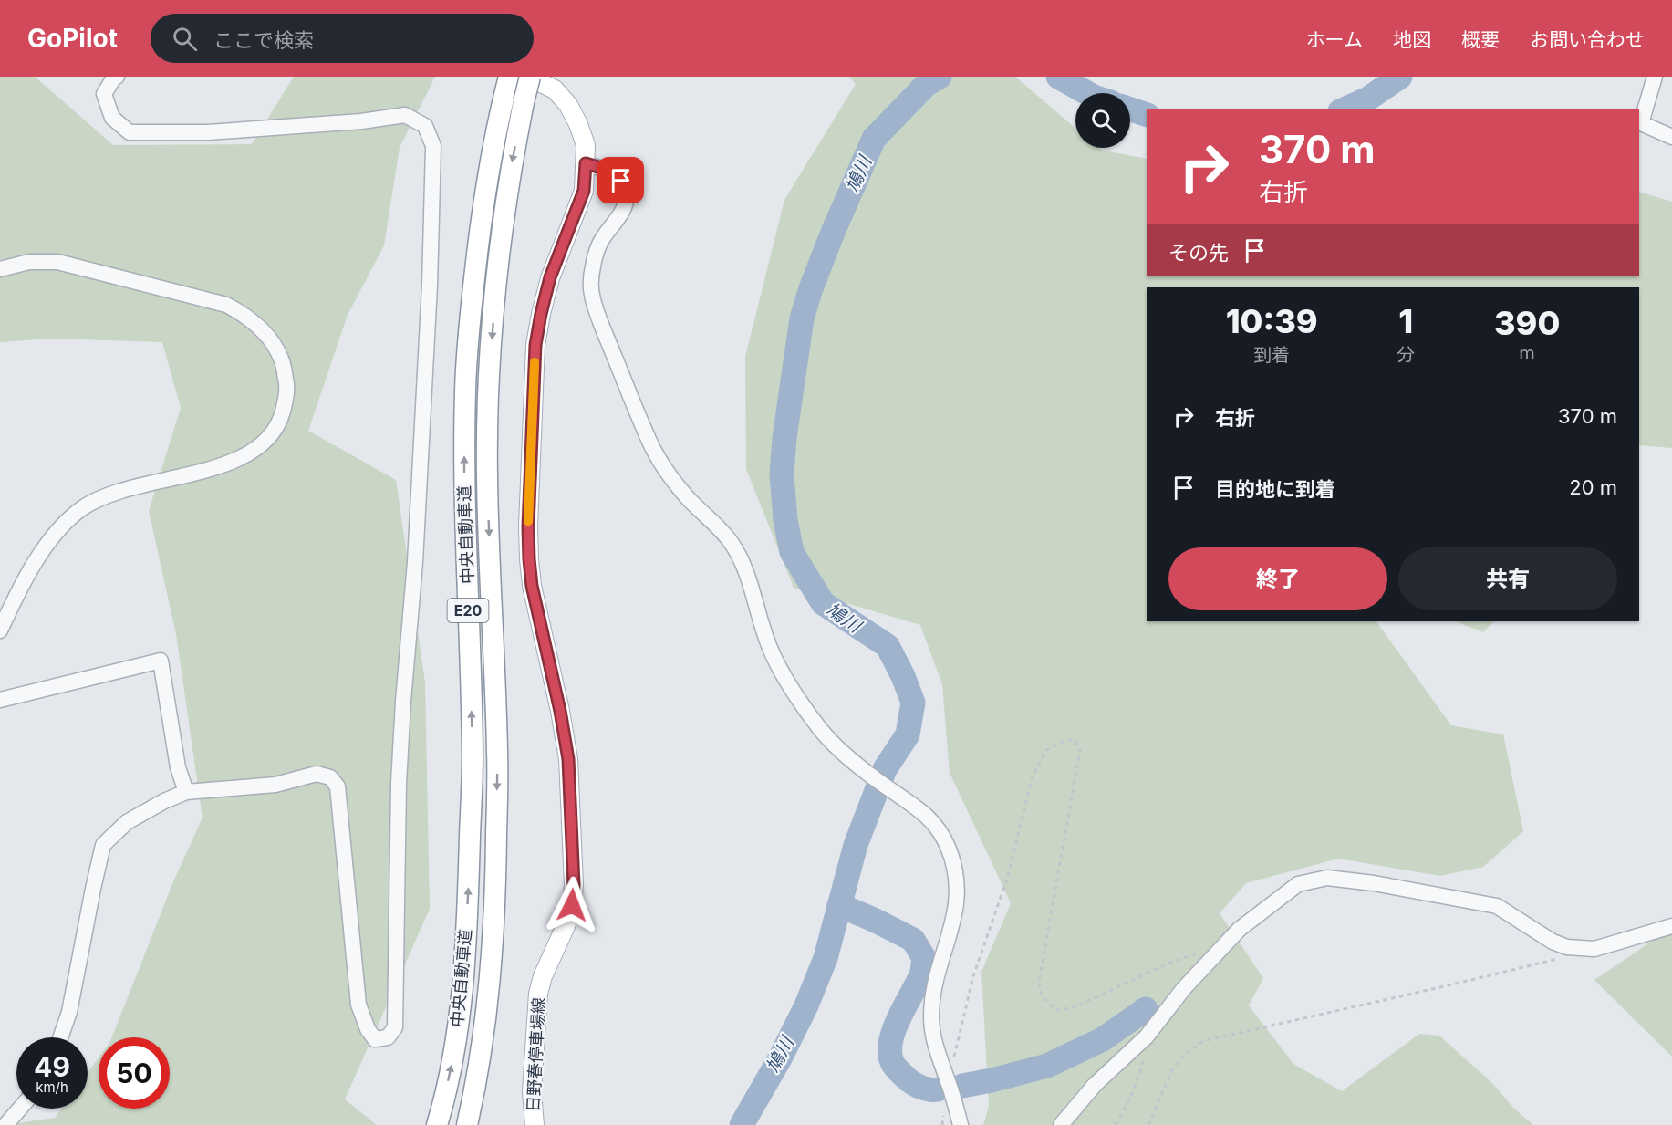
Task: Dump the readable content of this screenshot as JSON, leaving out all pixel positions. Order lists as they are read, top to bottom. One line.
{"streets":{"highway":["中央自動車道","E20"],"main road":["日野春停車場線"]},"crossings":[["中央自動車道","日野春停車場線"]],"water":["鳩川"],"page":{"header":"GoPilot","search":"ここで検索","nav":["ホーム","地図","概要","お問い合わせ"],"turn":["370 m","右折"],"then":"その先","eta":["10:39","到着","1","分","390","m"],"list":[{"name":"右折","value":"370 m"},{"name":"目的地に到着","value":"20 m"}],"buttons":["終了","共有"],"speed":"49 km/h","limit":"50"}}
